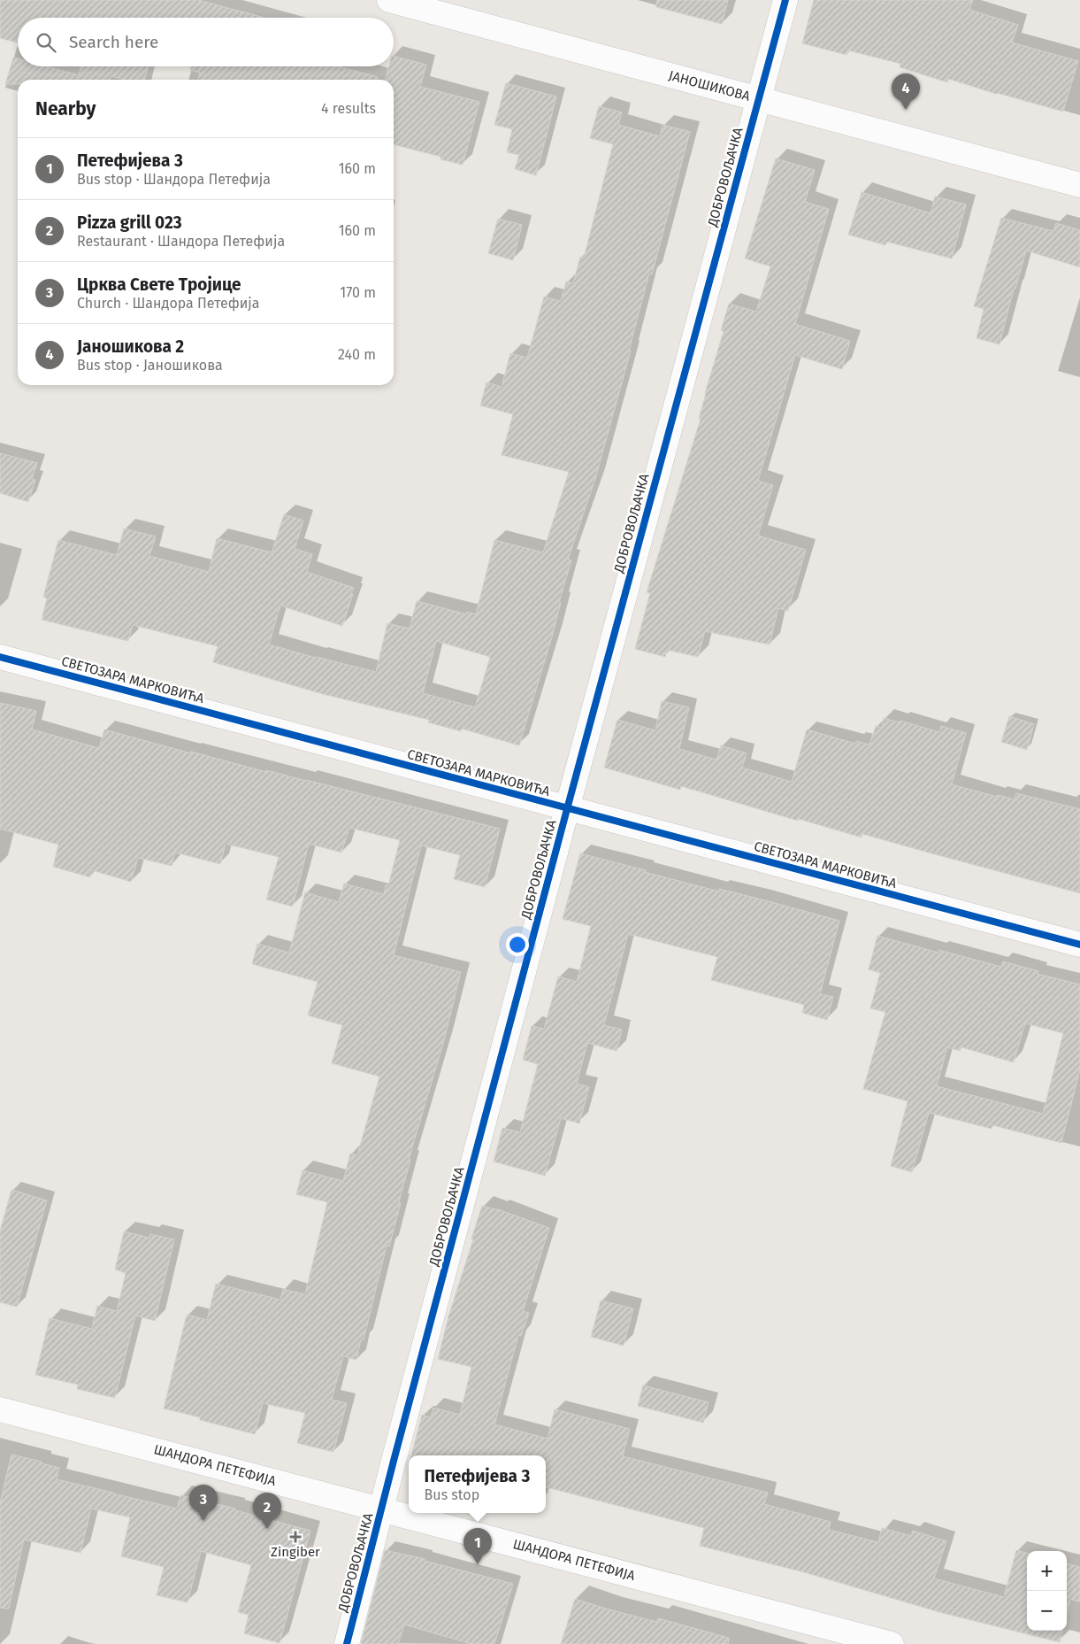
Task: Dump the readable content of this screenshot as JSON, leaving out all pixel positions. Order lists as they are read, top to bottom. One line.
{"streets":{"street":["ЈАНОШИКОВА","ДОБРОВОЉАЧКА","СВЕТОЗАРА МАРКОВИЋА","ШАНДОРА ПЕТЕФИЈА"]},"crossings":[["ЈАНОШИКОВА","ДОБРОВОЉАЧКА"],["ДОБРОВОЉАЧКА","СВЕТОЗАРА МАРКОВИЋА"],["ДОБРОВОЉАЧКА","ШАНДОРА ПЕТЕФИЈА"]],"places":{"health":["Zingiber"]},"page":{"search":"Search here","pins":["4","3","2","1"],"heading":["Nearby","4 results"],"list":[{"mark":"1","name":"Петефијева 3","note":"Bus stop · Шандора Петефија","value":"160 m"},{"mark":"2","name":"Pizza grill 023","note":"Restaurant · Шандора Петефија","value":"160 m"},{"mark":"3","name":"Црква Свете Тројице","note":"Church · Шандора Петефија","value":"170 m"},{"mark":"4","name":"Јаношикова 2","note":"Bus stop · Јаношикова","value":"240 m"}],"popup":["Петефијева 3","Bus stop"],"map_buttons":["+","−"]}}
